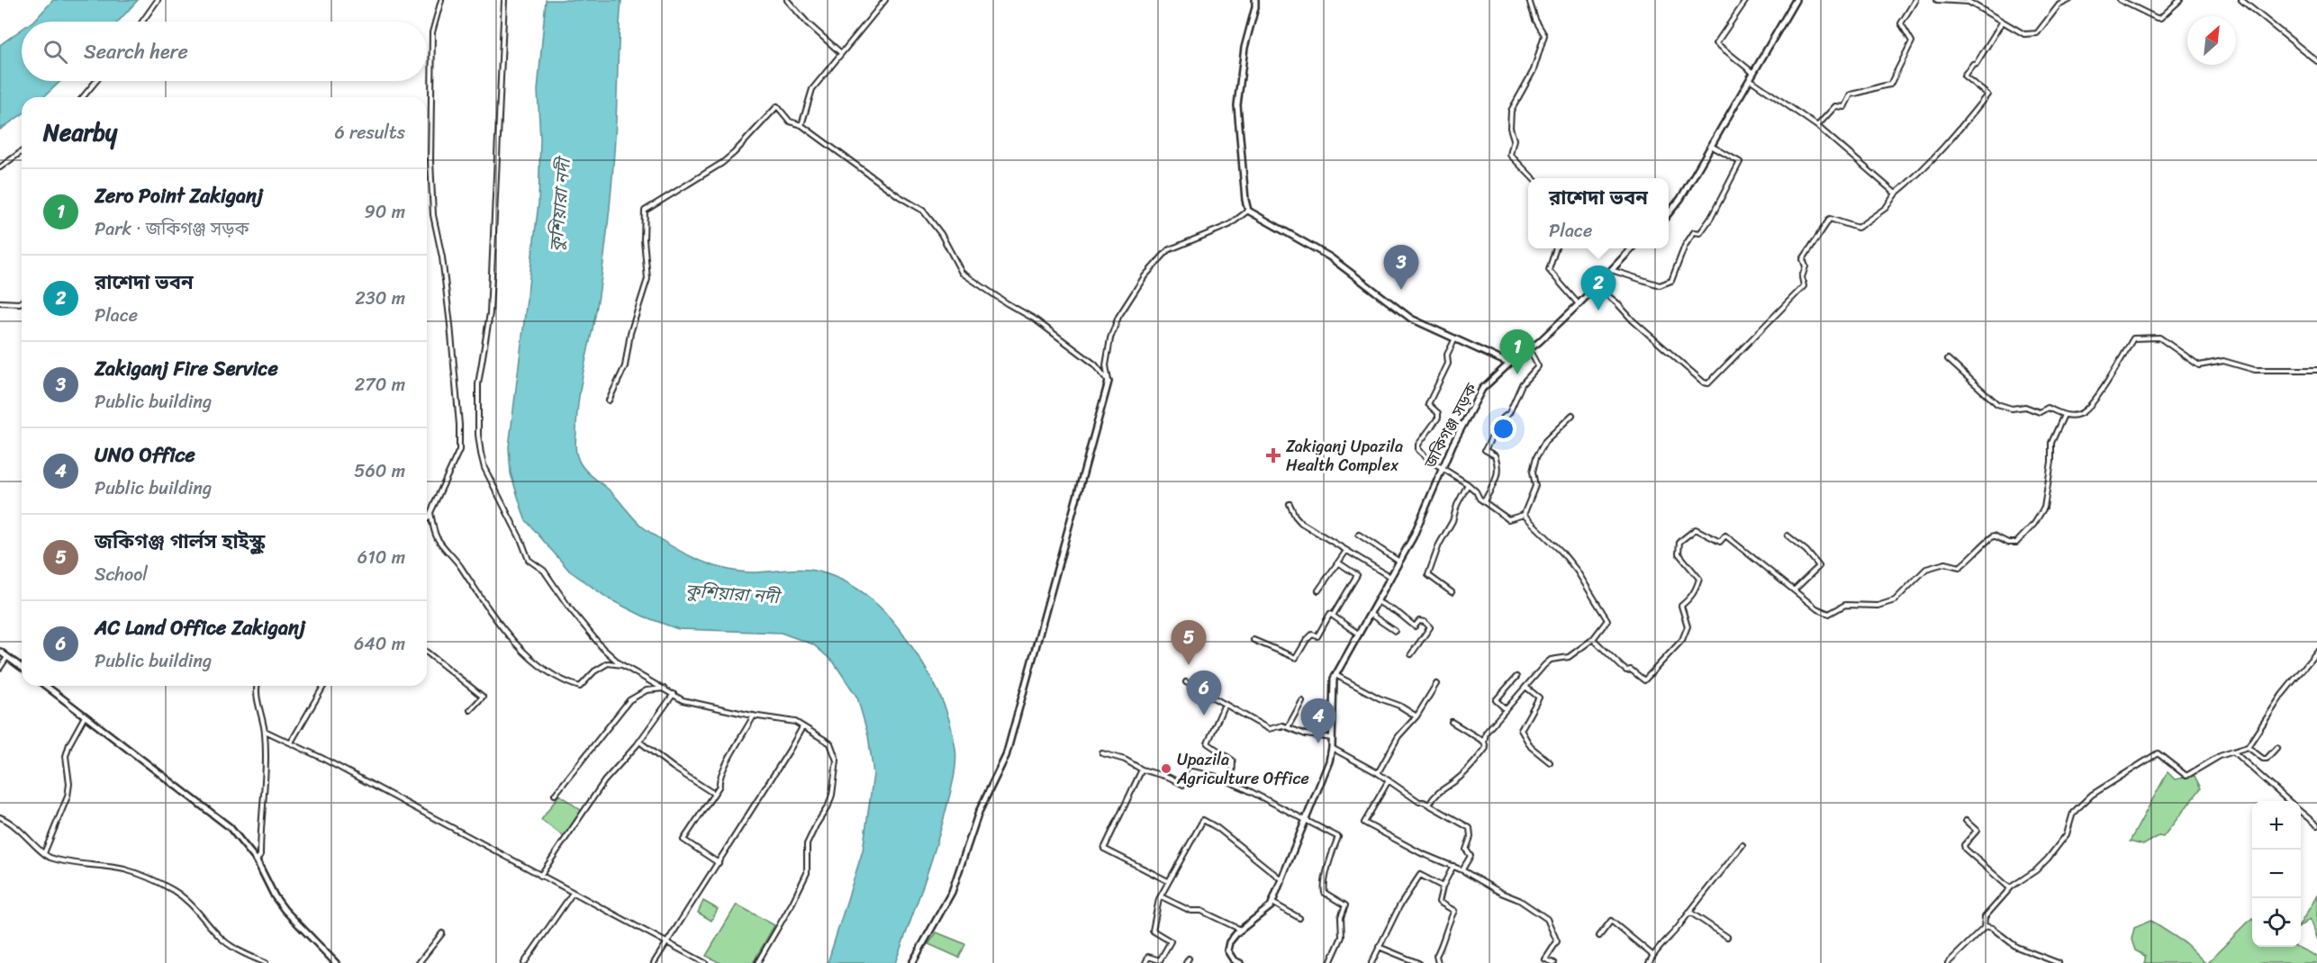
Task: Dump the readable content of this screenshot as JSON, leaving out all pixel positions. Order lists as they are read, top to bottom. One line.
{"streets":{"main road":["জকিগঞ্জ সড়ক"]},"water":["কুশিয়ারা নদী"],"places":{"health":["Zakiganj Upazila Health Complex"],"other":["Upazila Agriculture Office"]},"north":"top right","page":{"search":"Search here","heading":["Nearby","6 results"],"list":[{"mark":"1","name":"Zero Point Zakiganj","note":"Park · জকিগঞ্জ সড়ক","value":"90 m"},{"mark":"2","name":"রাশেদা ভবন","note":"Place","value":"230 m"},{"mark":"3","name":"Zakiganj Fire Service","note":"Public building","value":"270 m"},{"mark":"4","name":"UNO Office","note":"Public building","value":"560 m"},{"mark":"5","name":"জকিগঞ্জ গার্লস হাইস্কুল","note":"School","value":"610 m"},{"mark":"6","name":"AC Land Office Zakiganj","note":"Public building","value":"640 m"}],"popup":["রাশেদা ভবন","Place"],"pins":["3","2","1","5","6","4"],"map_buttons":["+","−"]}}
